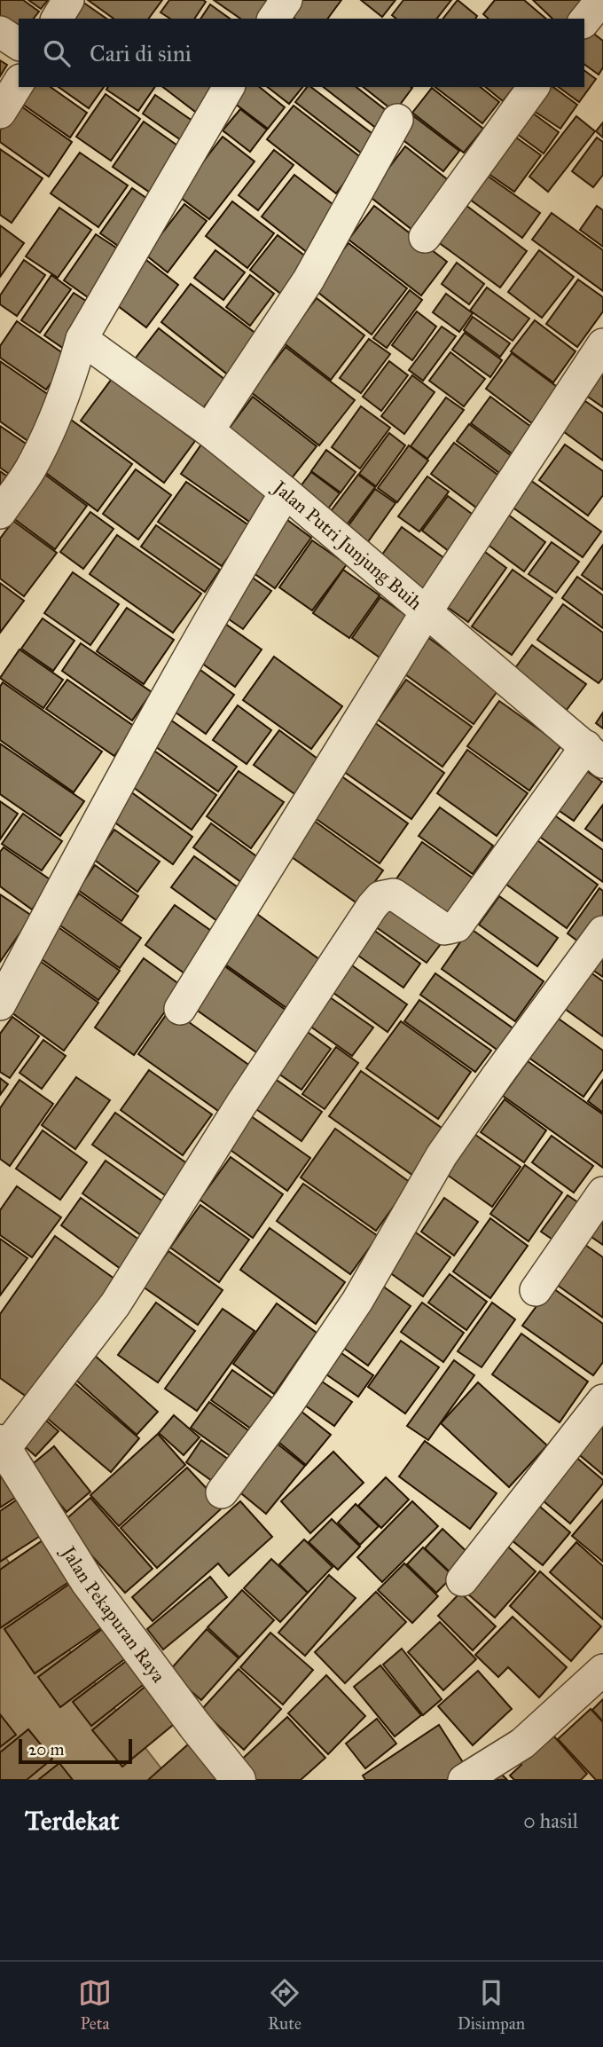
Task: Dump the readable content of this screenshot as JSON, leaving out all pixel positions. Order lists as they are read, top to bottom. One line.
{"streets":{"street":["Jalan Putri Junjung Buih","Jalan Pekapuran Raya"]},"scale_bar":"20 m","page":{"search":"Cari di sini","scale":"20 m","heading":["Terdekat","0 hasil"],"nav":["Peta","Rute","Disimpan"]}}
